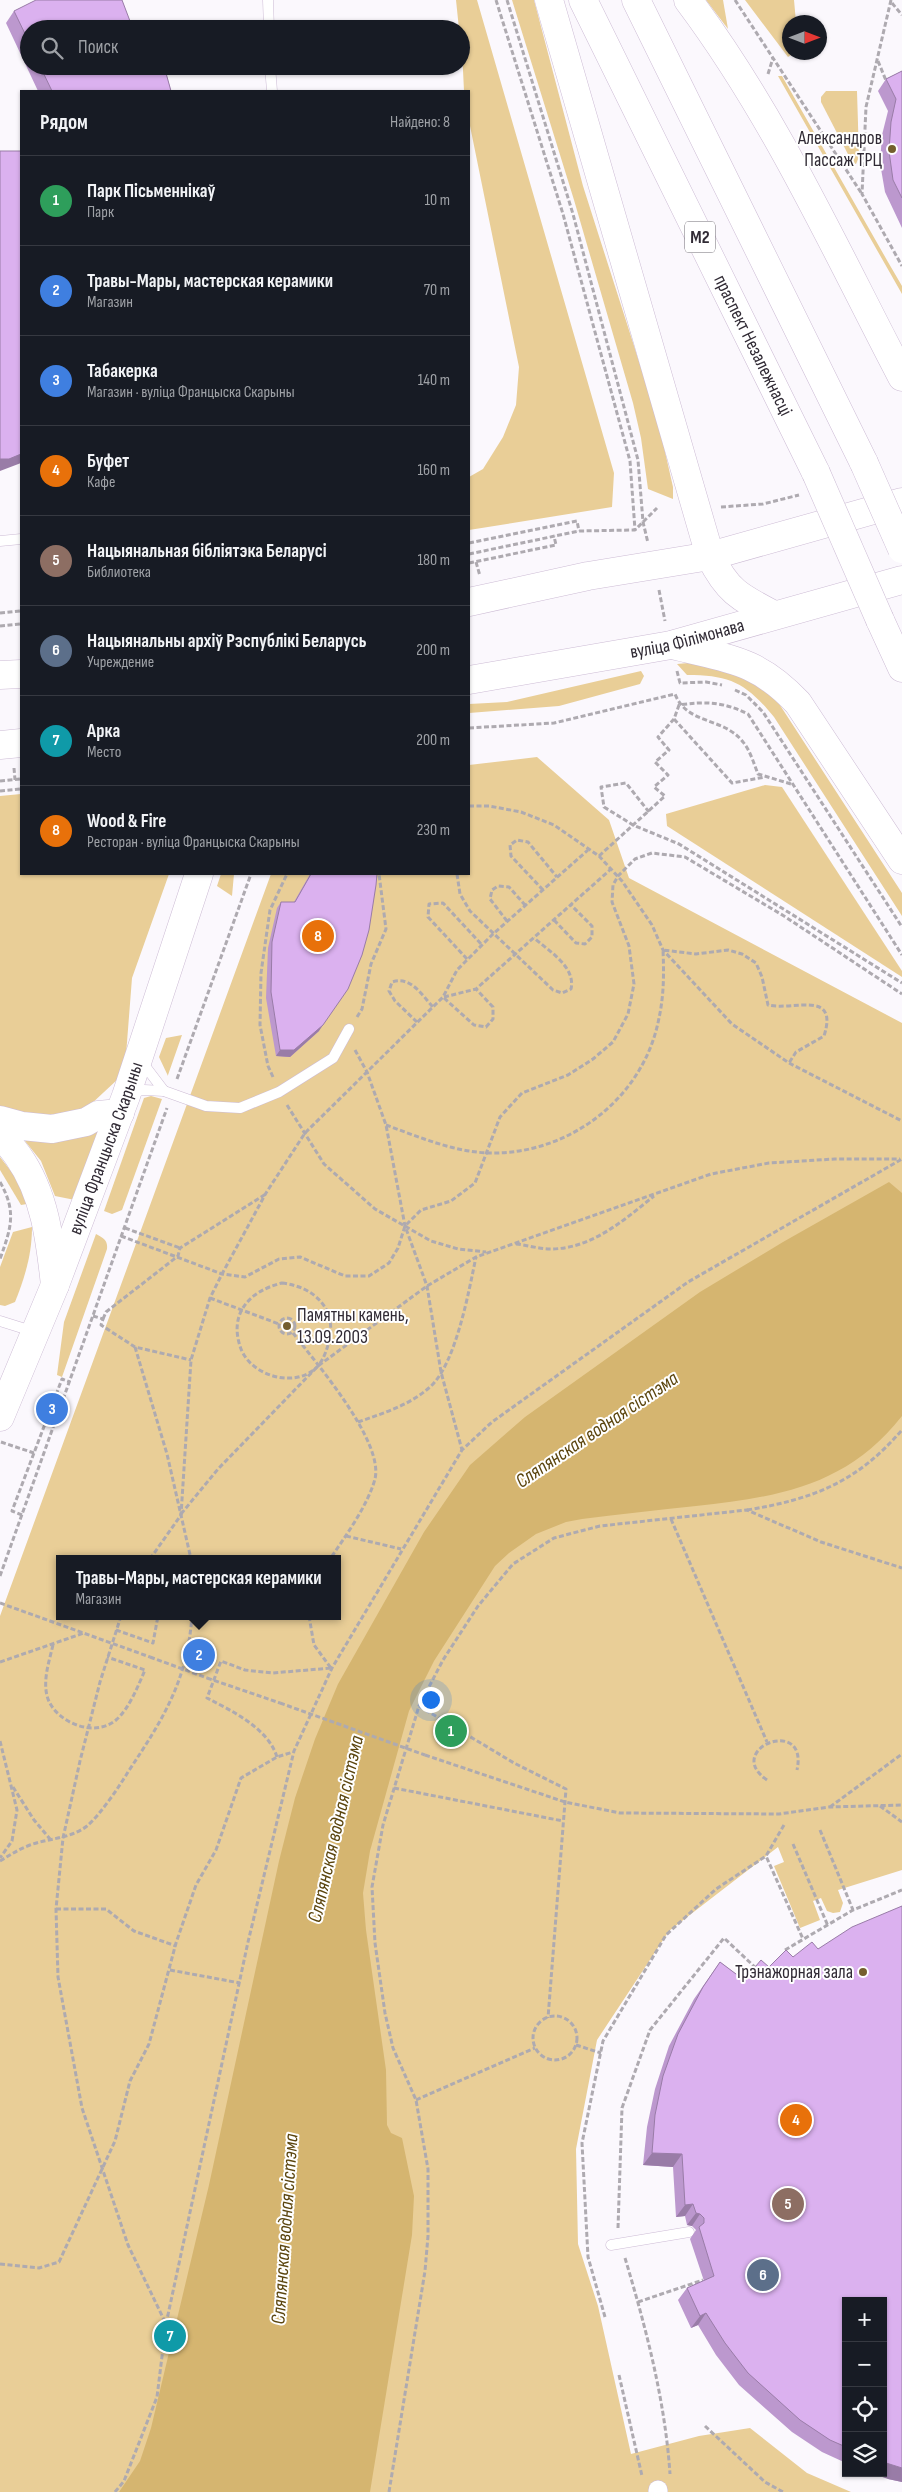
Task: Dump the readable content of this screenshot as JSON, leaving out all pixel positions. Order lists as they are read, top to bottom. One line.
{"streets":{"main road":["М2","праспект Незалежнасці","вуліца Філімонава","вуліца Францыска Скарыны"]},"water":["Сляпянская водная сістэма"],"places":["Александров Пассаж ТРЦ","Памятны камень, 13.09.2003","Трэнажорная зала"],"north":"right","page":{"search":"Поиск","heading":["Рядом","Найдено: 8"],"list":[{"mark":"1","name":"Парк Пісьменнікаў","note":"Парк","value":"10 m"},{"mark":"2","name":"Травы-Мары, мастерская керамики","note":"Магазин","value":"70 m"},{"mark":"3","name":"Табакерка","note":"Магазин · вуліца Францыска Скарыны","value":"140 m"},{"mark":"4","name":"Буфет","note":"Кафе","value":"160 m"},{"mark":"5","name":"Нацыянальная бібліятэка Беларусі","note":"Библиотека","value":"180 m"},{"mark":"6","name":"Нацыянальны архіў Рэспублікі Беларусь","note":"Учреждение","value":"200 m"},{"mark":"7","name":"Арка","note":"Место","value":"200 m"},{"mark":"8","name":"Wood & Fire","note":"Ресторан · вуліца Францыска Скарыны","value":"230 m"}],"pins":["8","3","2","1","4","5","6","7"],"popup":["Травы-Мары, мастерская керамики","Магазин"],"map_buttons":["+","−"]}}
